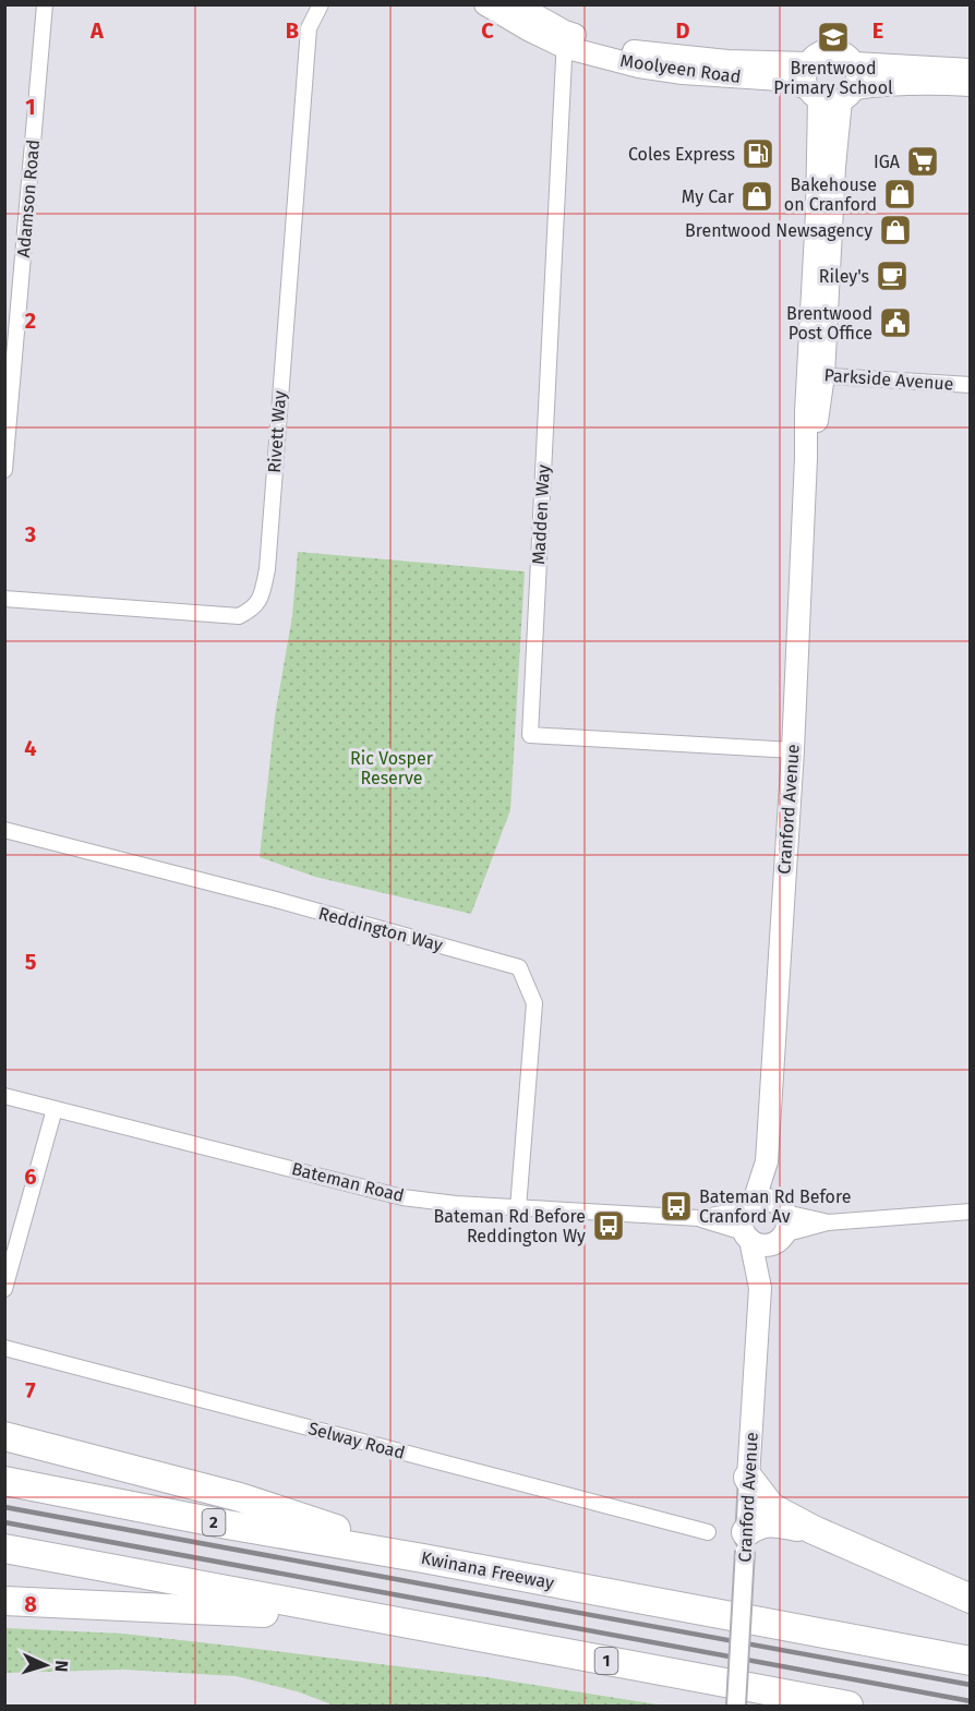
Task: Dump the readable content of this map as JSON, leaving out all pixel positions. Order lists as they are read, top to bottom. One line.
{"streets":{"highway":["2","Kwinana Freeway","1"],"main road":["Moolyeen Road","Cranford Avenue"],"street":["Adamson Road","Parkside Avenue","Rivett Way","Madden Way","Reddington Way","Bateman Road","Selway Road"]},"crossings":[["Moolyeen Road","Madden Way"],["Moolyeen Road","Cranford Avenue"],["Parkside Avenue","Cranford Avenue"],["Madden Way","Cranford Avenue"],["Cranford Avenue","Bateman Road"],["Reddington Way","Bateman Road"]],"parks":["Ric Vosper Reserve"],"places":{"school or university":["Brentwood Primary School"],"fuel station":["Coles Express"],"supermarket":["IGA"],"shop":["Bakehouse on Cranford","My Car","Brentwood Newsagency"],"cafe":["Riley's"],"public building":["Brentwood Post Office"],"bus stop":["Bateman Rd Before Cranford Av","Bateman Rd Before Reddington Wy"]},"north":"right","grid":{"columns":["A","B","C","D","E"],"rows":["1","2","3","4","5","6","7","8"]}}
